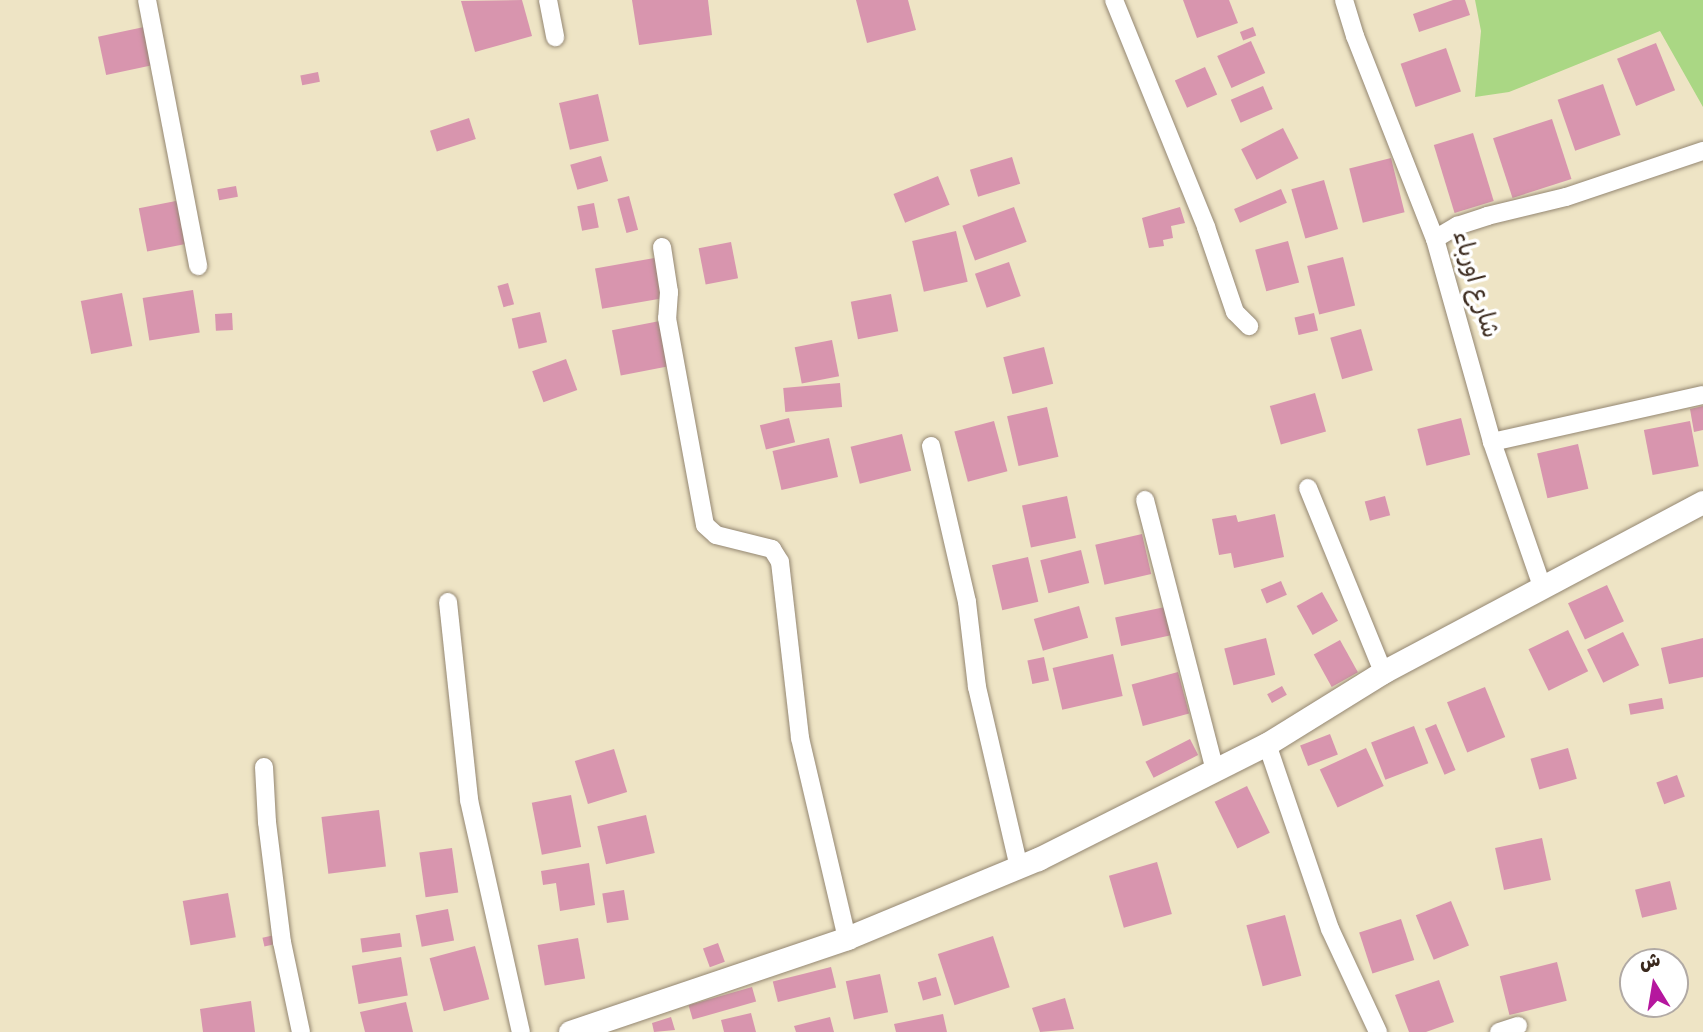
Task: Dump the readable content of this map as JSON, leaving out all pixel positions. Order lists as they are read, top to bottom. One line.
{"streets":{"street":["شارع اورباء"]},"north":"top"}
